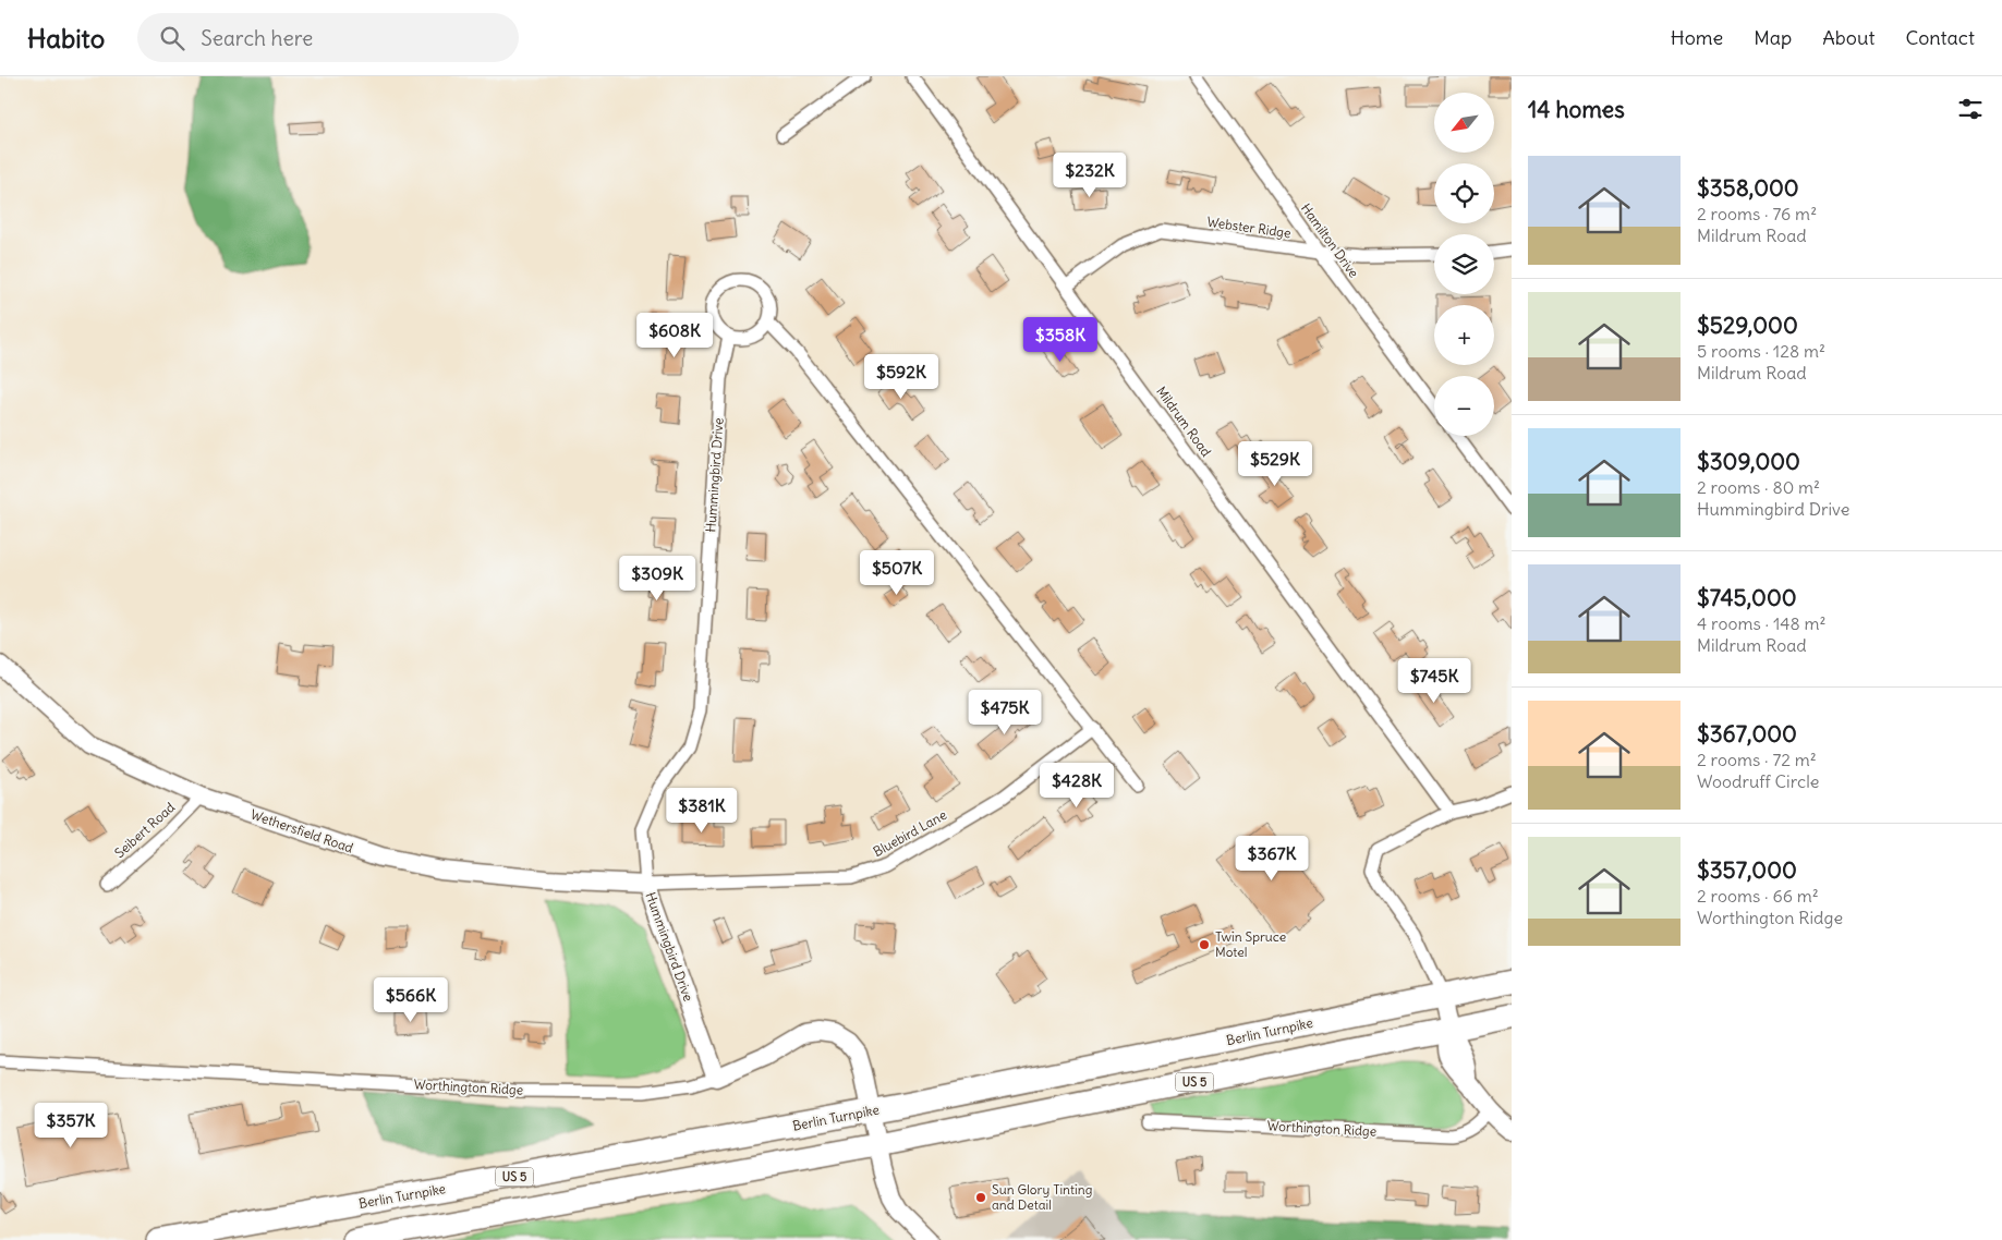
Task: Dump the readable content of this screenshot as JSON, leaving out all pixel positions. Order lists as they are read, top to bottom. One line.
{"streets":{"highway":["Berlin Turnpike","US 5"],"street":["Webster Ridge","Hamilton Drive","Mildrum Road","Hummingbird Drive","Seibert Road","Wethersfield Road","Bluebird Lane","Worthington Ridge"]},"crossings":[["Webster Ridge","Hamilton Drive"],["Webster Ridge","Mildrum Road"],["Hummingbird Drive","Wethersfield Road"],["Hummingbird Drive","Bluebird Lane"],["Hummingbird Drive","Worthington Ridge"],["Seibert Road","Wethersfield Road"],["Wethersfield Road","Bluebird Lane"],["Berlin Turnpike","Worthington Ridge"],["US 5","Worthington Ridge"]],"places":["Twin Spruce Motel","Sun Glory Tinting and Detail"],"north":"bottom left","page":{"header":"Habito","search":"Search here","nav":["Home","Map","About","Contact"],"heading":"14 homes","map_buttons":["+","−"],"list":[{"name":"$358,000","note":"2 rooms · 76 m² · Mildrum Road"},{"name":"$529,000","note":"5 rooms · 128 m² · Mildrum Road"},{"name":"$309,000","note":"2 rooms · 80 m² · Hummingbird Drive"},{"name":"$745,000","note":"4 rooms · 148 m² · Mildrum Road"},{"name":"$367,000","note":"2 rooms · 72 m² · Woodruff Circle"},{"name":"$357,000","note":"2 rooms · 66 m² · Worthington Ridge"}],"price":["$232K","$608K","$358K","$592K","$529K","$507K","$309K","$745K","$475K","$428K","$381K","$367K","$566K","$357K"]}}
